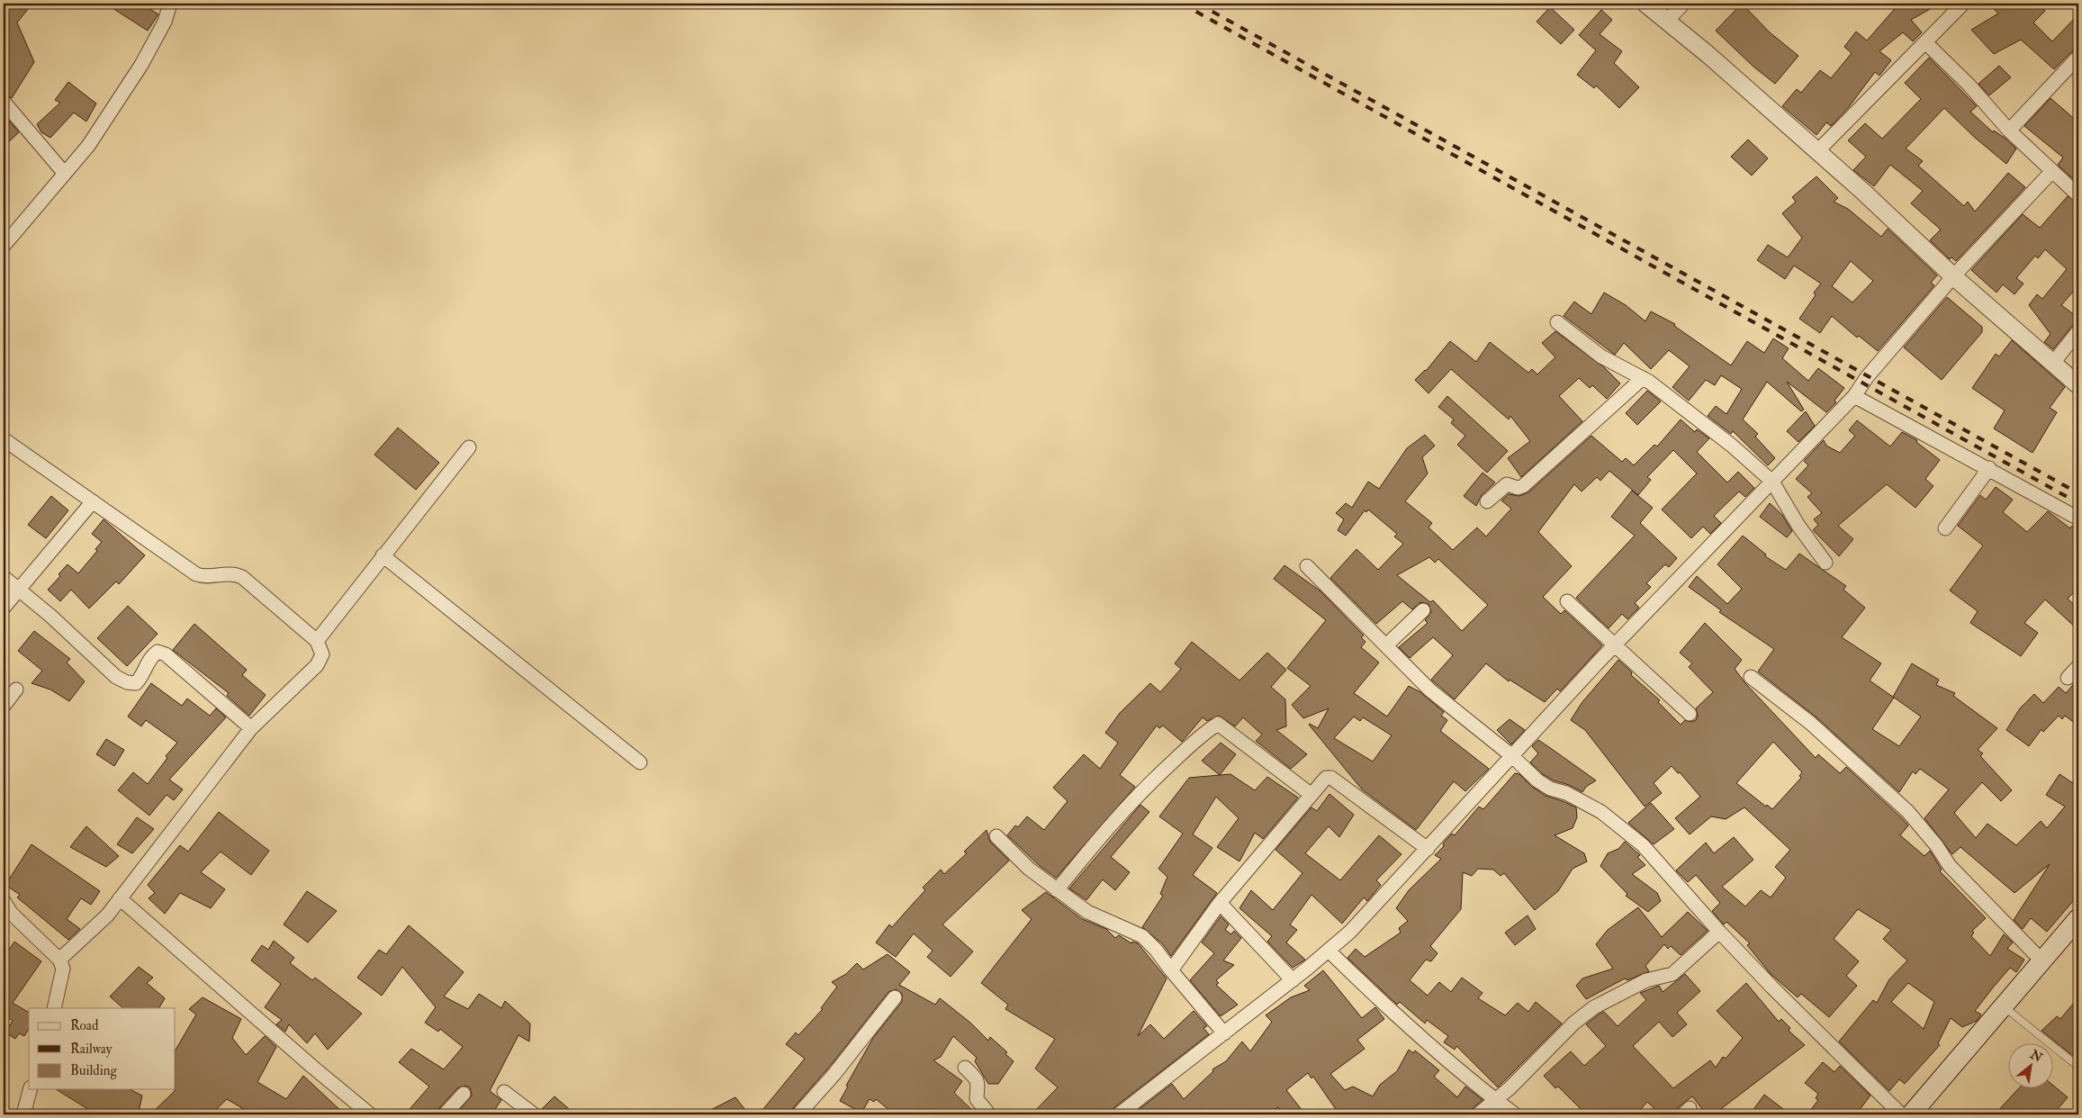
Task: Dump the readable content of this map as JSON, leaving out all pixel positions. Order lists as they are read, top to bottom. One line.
{"legend":["Road","Railway","Building"],"north":"top right"}
